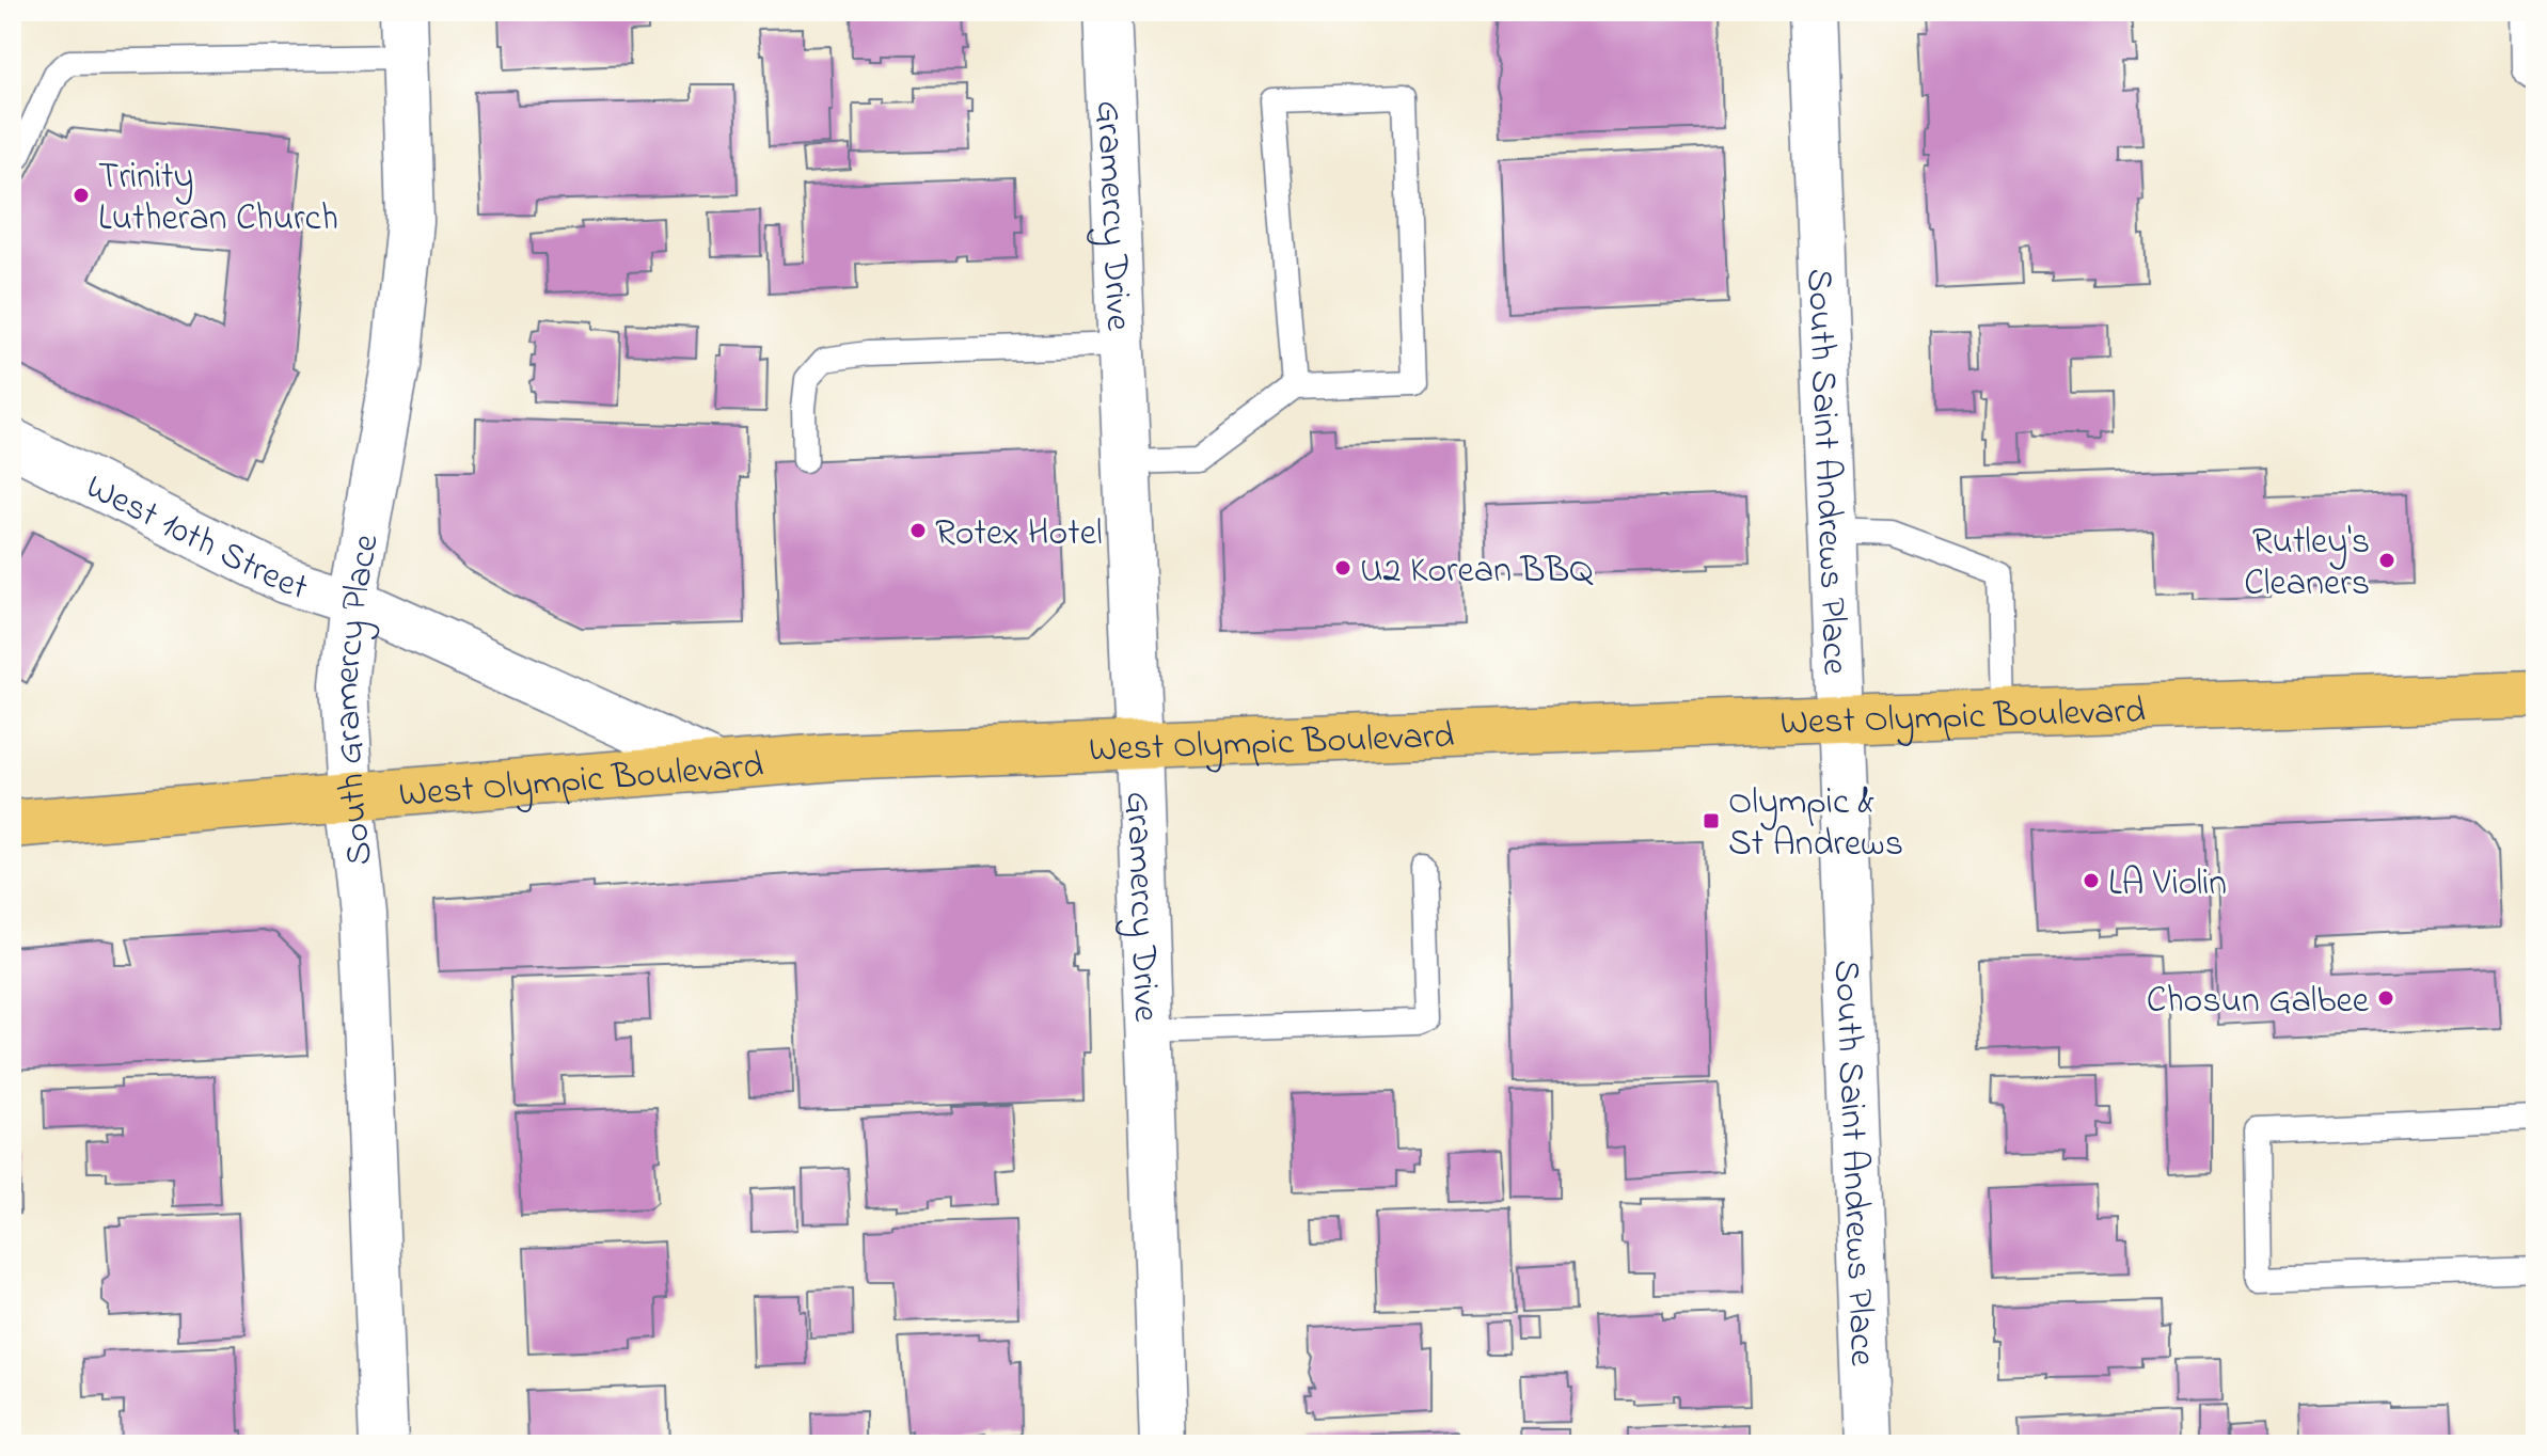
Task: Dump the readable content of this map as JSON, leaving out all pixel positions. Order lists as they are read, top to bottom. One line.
{"streets":{"main road":["West Olympic Boulevard"],"street":["Gramercy Drive","South Saint Andrews Place","West 10th Street","South Gramercy Place"]},"crossings":[["Gramercy Drive","West Olympic Boulevard"],["South Saint Andrews Place","West Olympic Boulevard"],["West 10th Street","South Gramercy Place"],["West 10th Street","West Olympic Boulevard"],["South Gramercy Place","West Olympic Boulevard"]],"places":{"other":["Trinity Lutheran Church","Rotex Hotel","Rutley's Cleaners","U2 Korean BBQ","LA Violin","Chosun Galbee"],"transit":["Olympic & St Andrews"]}}
